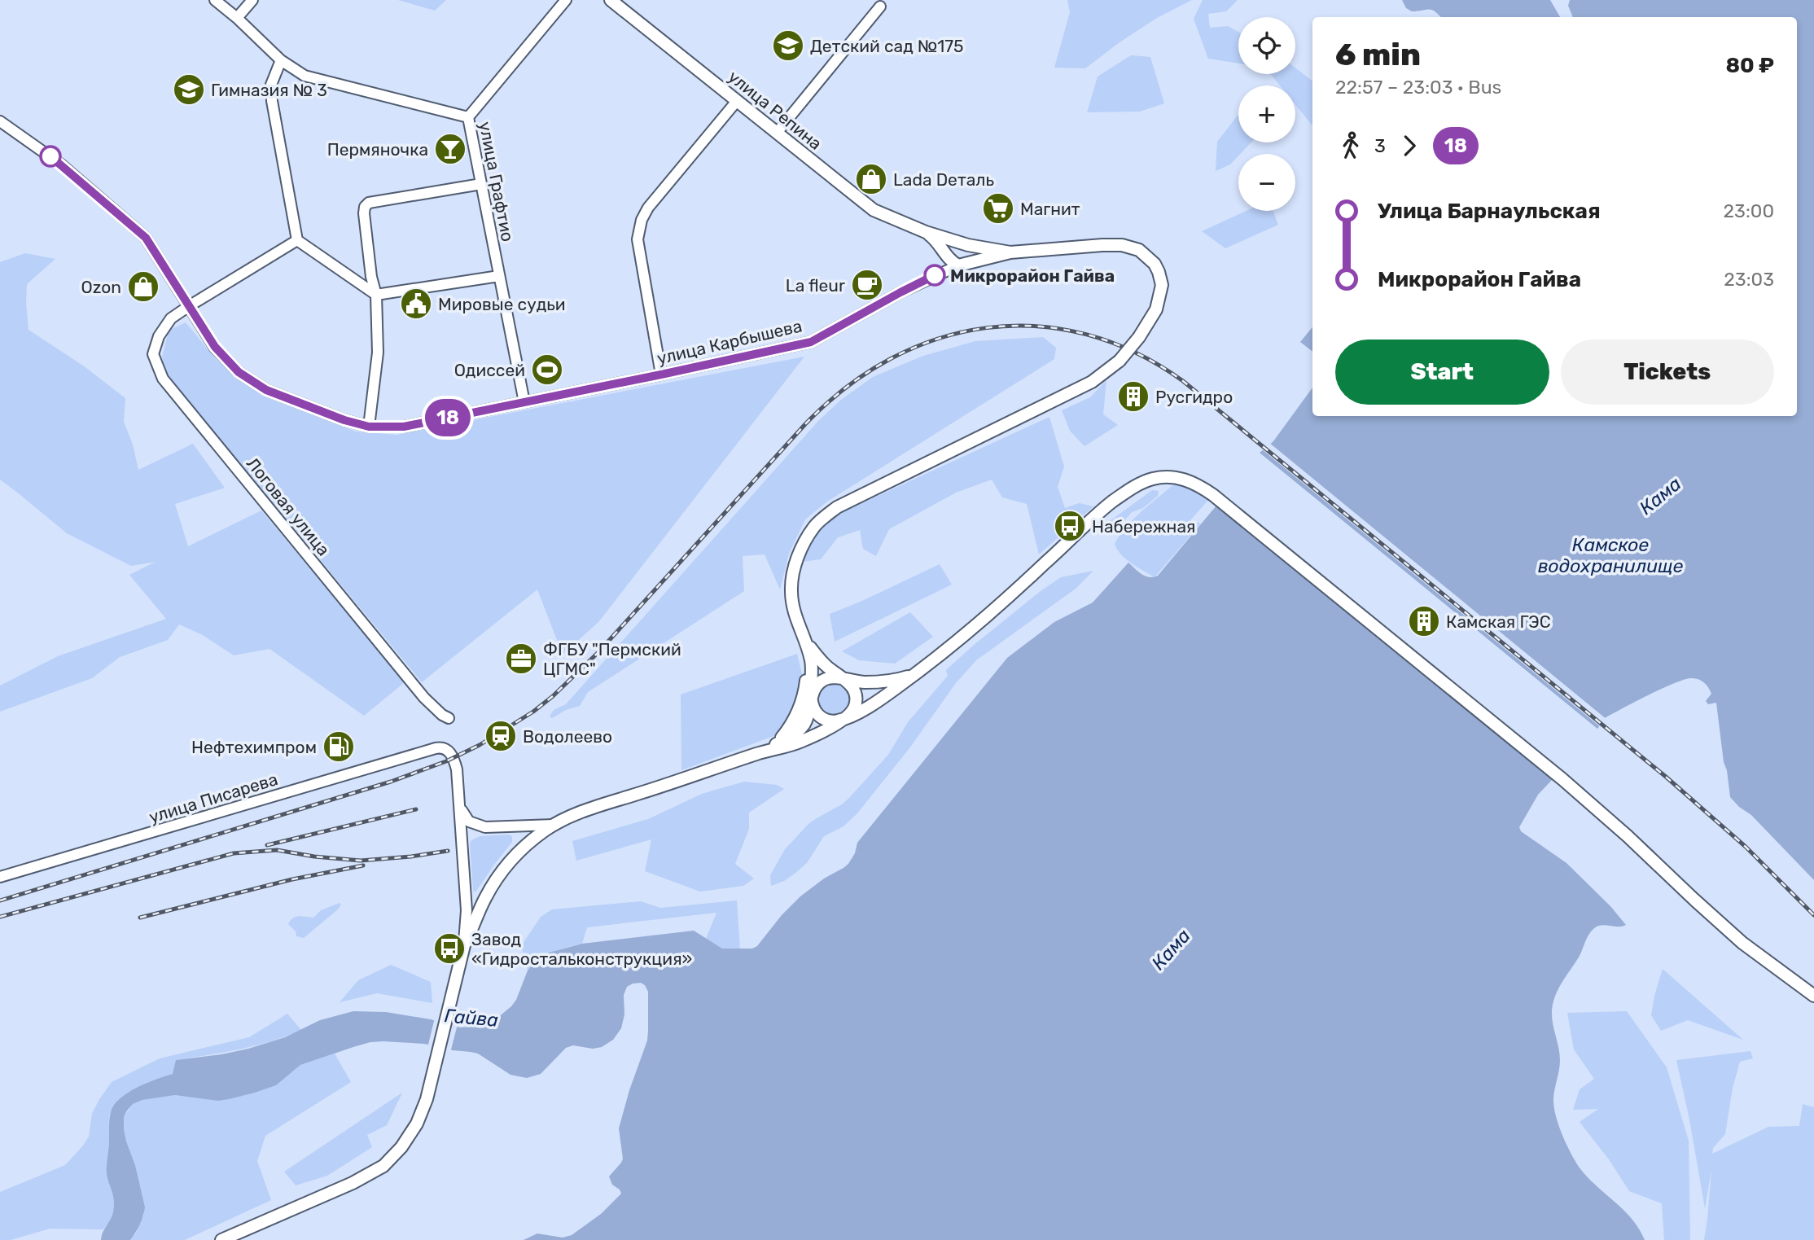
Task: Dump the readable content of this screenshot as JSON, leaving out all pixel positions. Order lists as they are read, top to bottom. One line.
{"streets":{"main road":["улица Репина","улица Карбышева"],"street":["улица Графтио","Логовая улица","улица Писарева"]},"crossings":[["улица Репина","улица Карбышева"],["улица Графтио","улица Карбышева"],["улица Карбышева","Логовая улица"]],"water":["Кама","Камское водохранилище","Гайва"],"places":{"school or university":["Детский сад №175","Гимназия № 3"],"bar":["Пермяночка"],"shop":["Lada Dеталь","Ozon"],"supermarket":["Магнит"],"other":["Микрорайон Гайва"],"cafe":["La fleur"],"public building":["Мировые судьи"],"sports":["Одиссей"],"building":["Русгидро","Камская ГЭС"],"bus stop":["Набережная","Завод «Гидростальконструкция»"],"office":["ФГБУ \"Пермский ЦГМС\""],"station":["Водолеево"],"fuel station":["Нефтехимпром"]},"lines":["bus line 18"],"page":{"on_map":"18","map_buttons":["+","−"],"heading":["6 min","22:57 – 23:03 · Bus","80 ₽"],"legs":["3","18"],"list":[{"name":"Улица Барнаульская","value":"23:00"},{"name":"Микрорайон Гайва","value":"23:03"}],"buttons":["Start","Tickets"]}}
